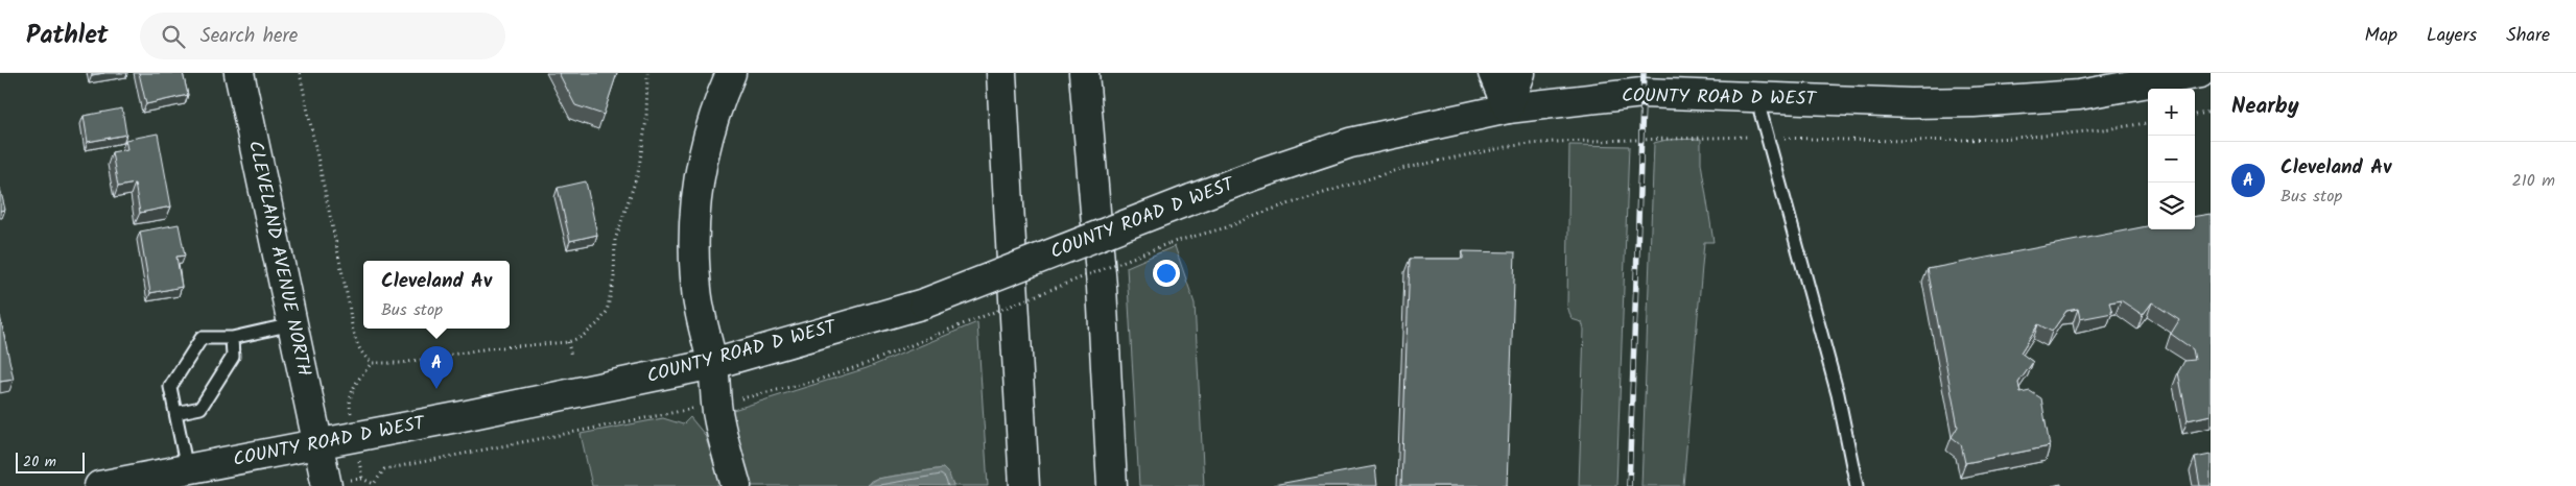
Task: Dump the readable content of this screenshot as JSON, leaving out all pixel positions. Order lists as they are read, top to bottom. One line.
{"streets":{"main road":["COUNTY ROAD D WEST","CLEVELAND AVENUE NORTH"]},"crossings":[["COUNTY ROAD D WEST","CLEVELAND AVENUE NORTH"]],"scale_bar":"20 m","page":{"header":"Pathlet","search":"Search here","nav":["Map","Layers","Share"],"heading":"Nearby","map_buttons":["+","−"],"list":[{"mark":"A","name":"Cleveland Av","note":"Bus stop","value":"210 m"}],"popup":["Cleveland Av","Bus stop"],"pins":"A","scale":"20 m"}}
